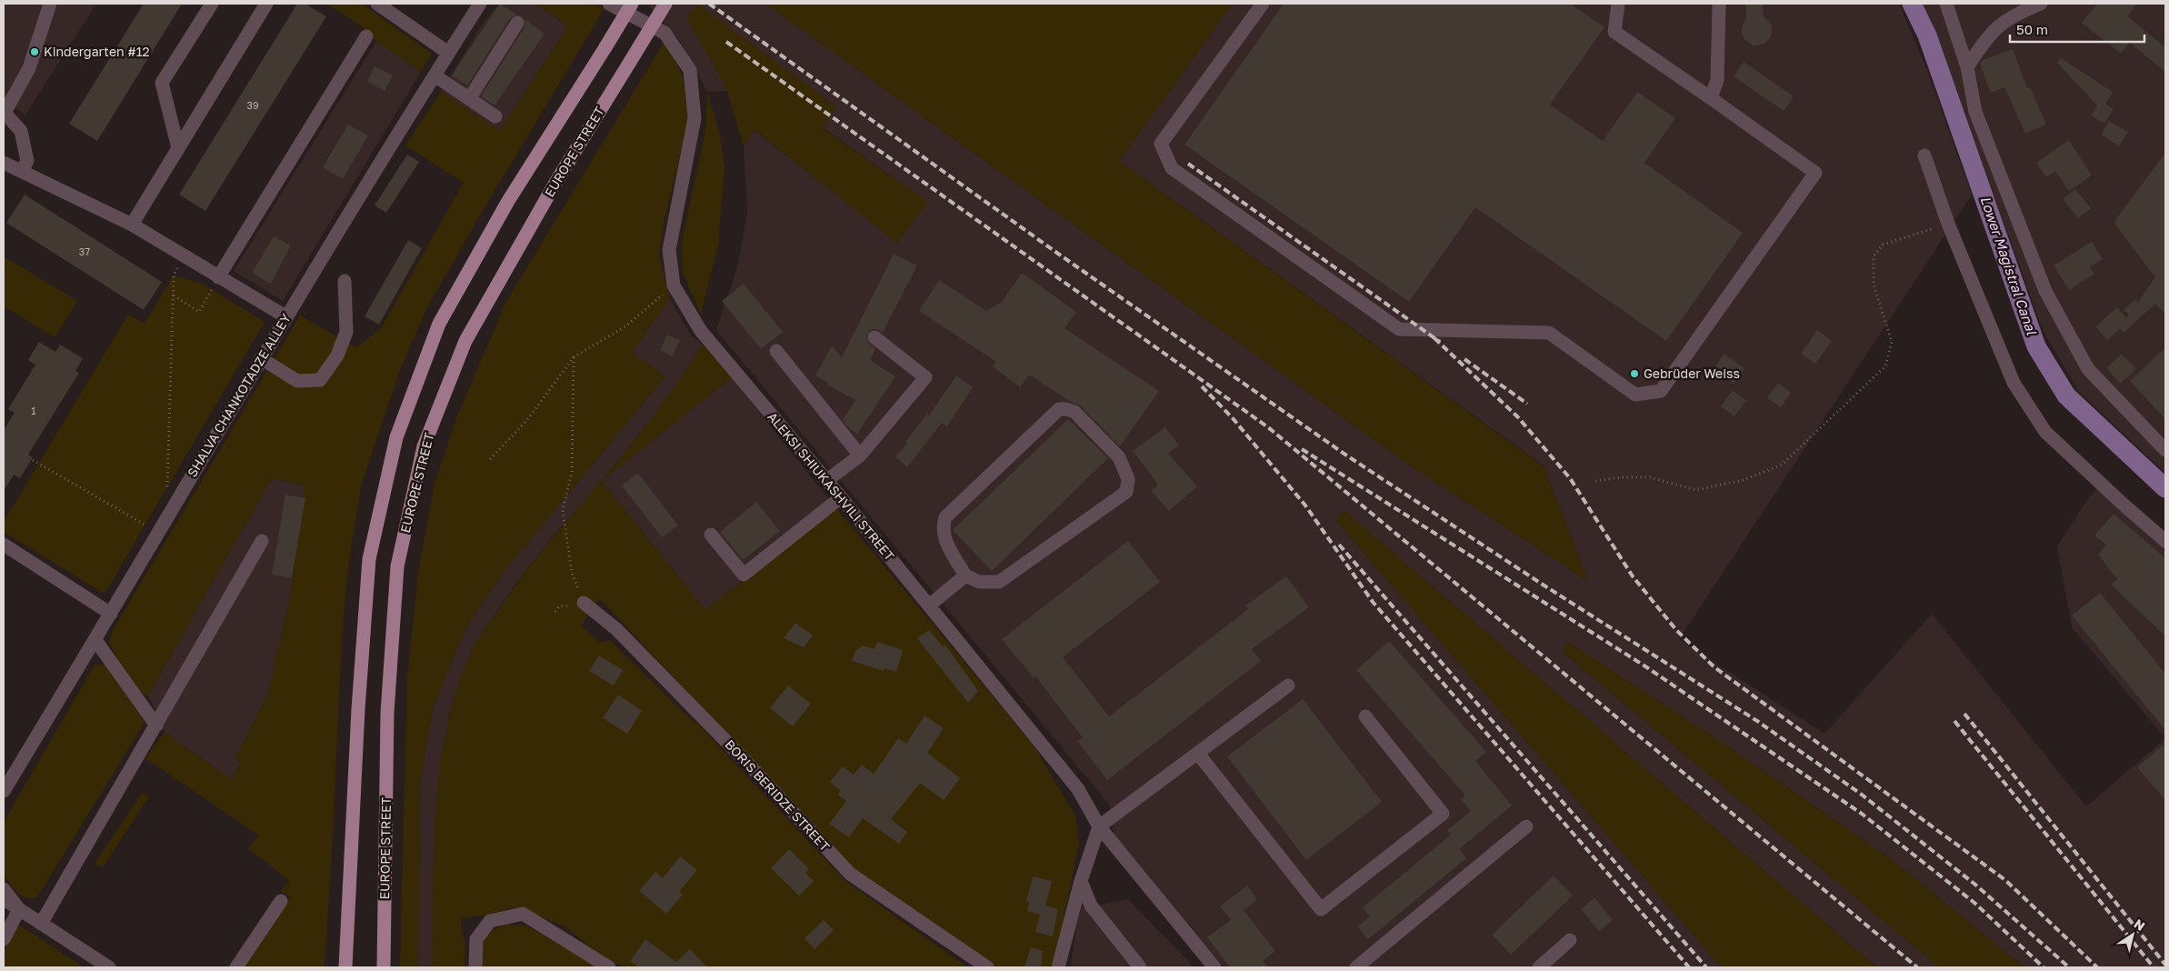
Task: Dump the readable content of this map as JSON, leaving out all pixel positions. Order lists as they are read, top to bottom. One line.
{"streets":{"main road":["EUROPE STREET"],"street":["SHALVA CHANKOTADZE ALLEY","ALEKSI SHIUKASHVILI STREET","BORIS BERIDZE STREET"]},"water":["Lower Magistral Canal"],"places":["Kindergarten #12","Gebrüder Weiss"],"house_numbers":["39","37","1"],"scale_bar":"50 m","north":"top right"}
